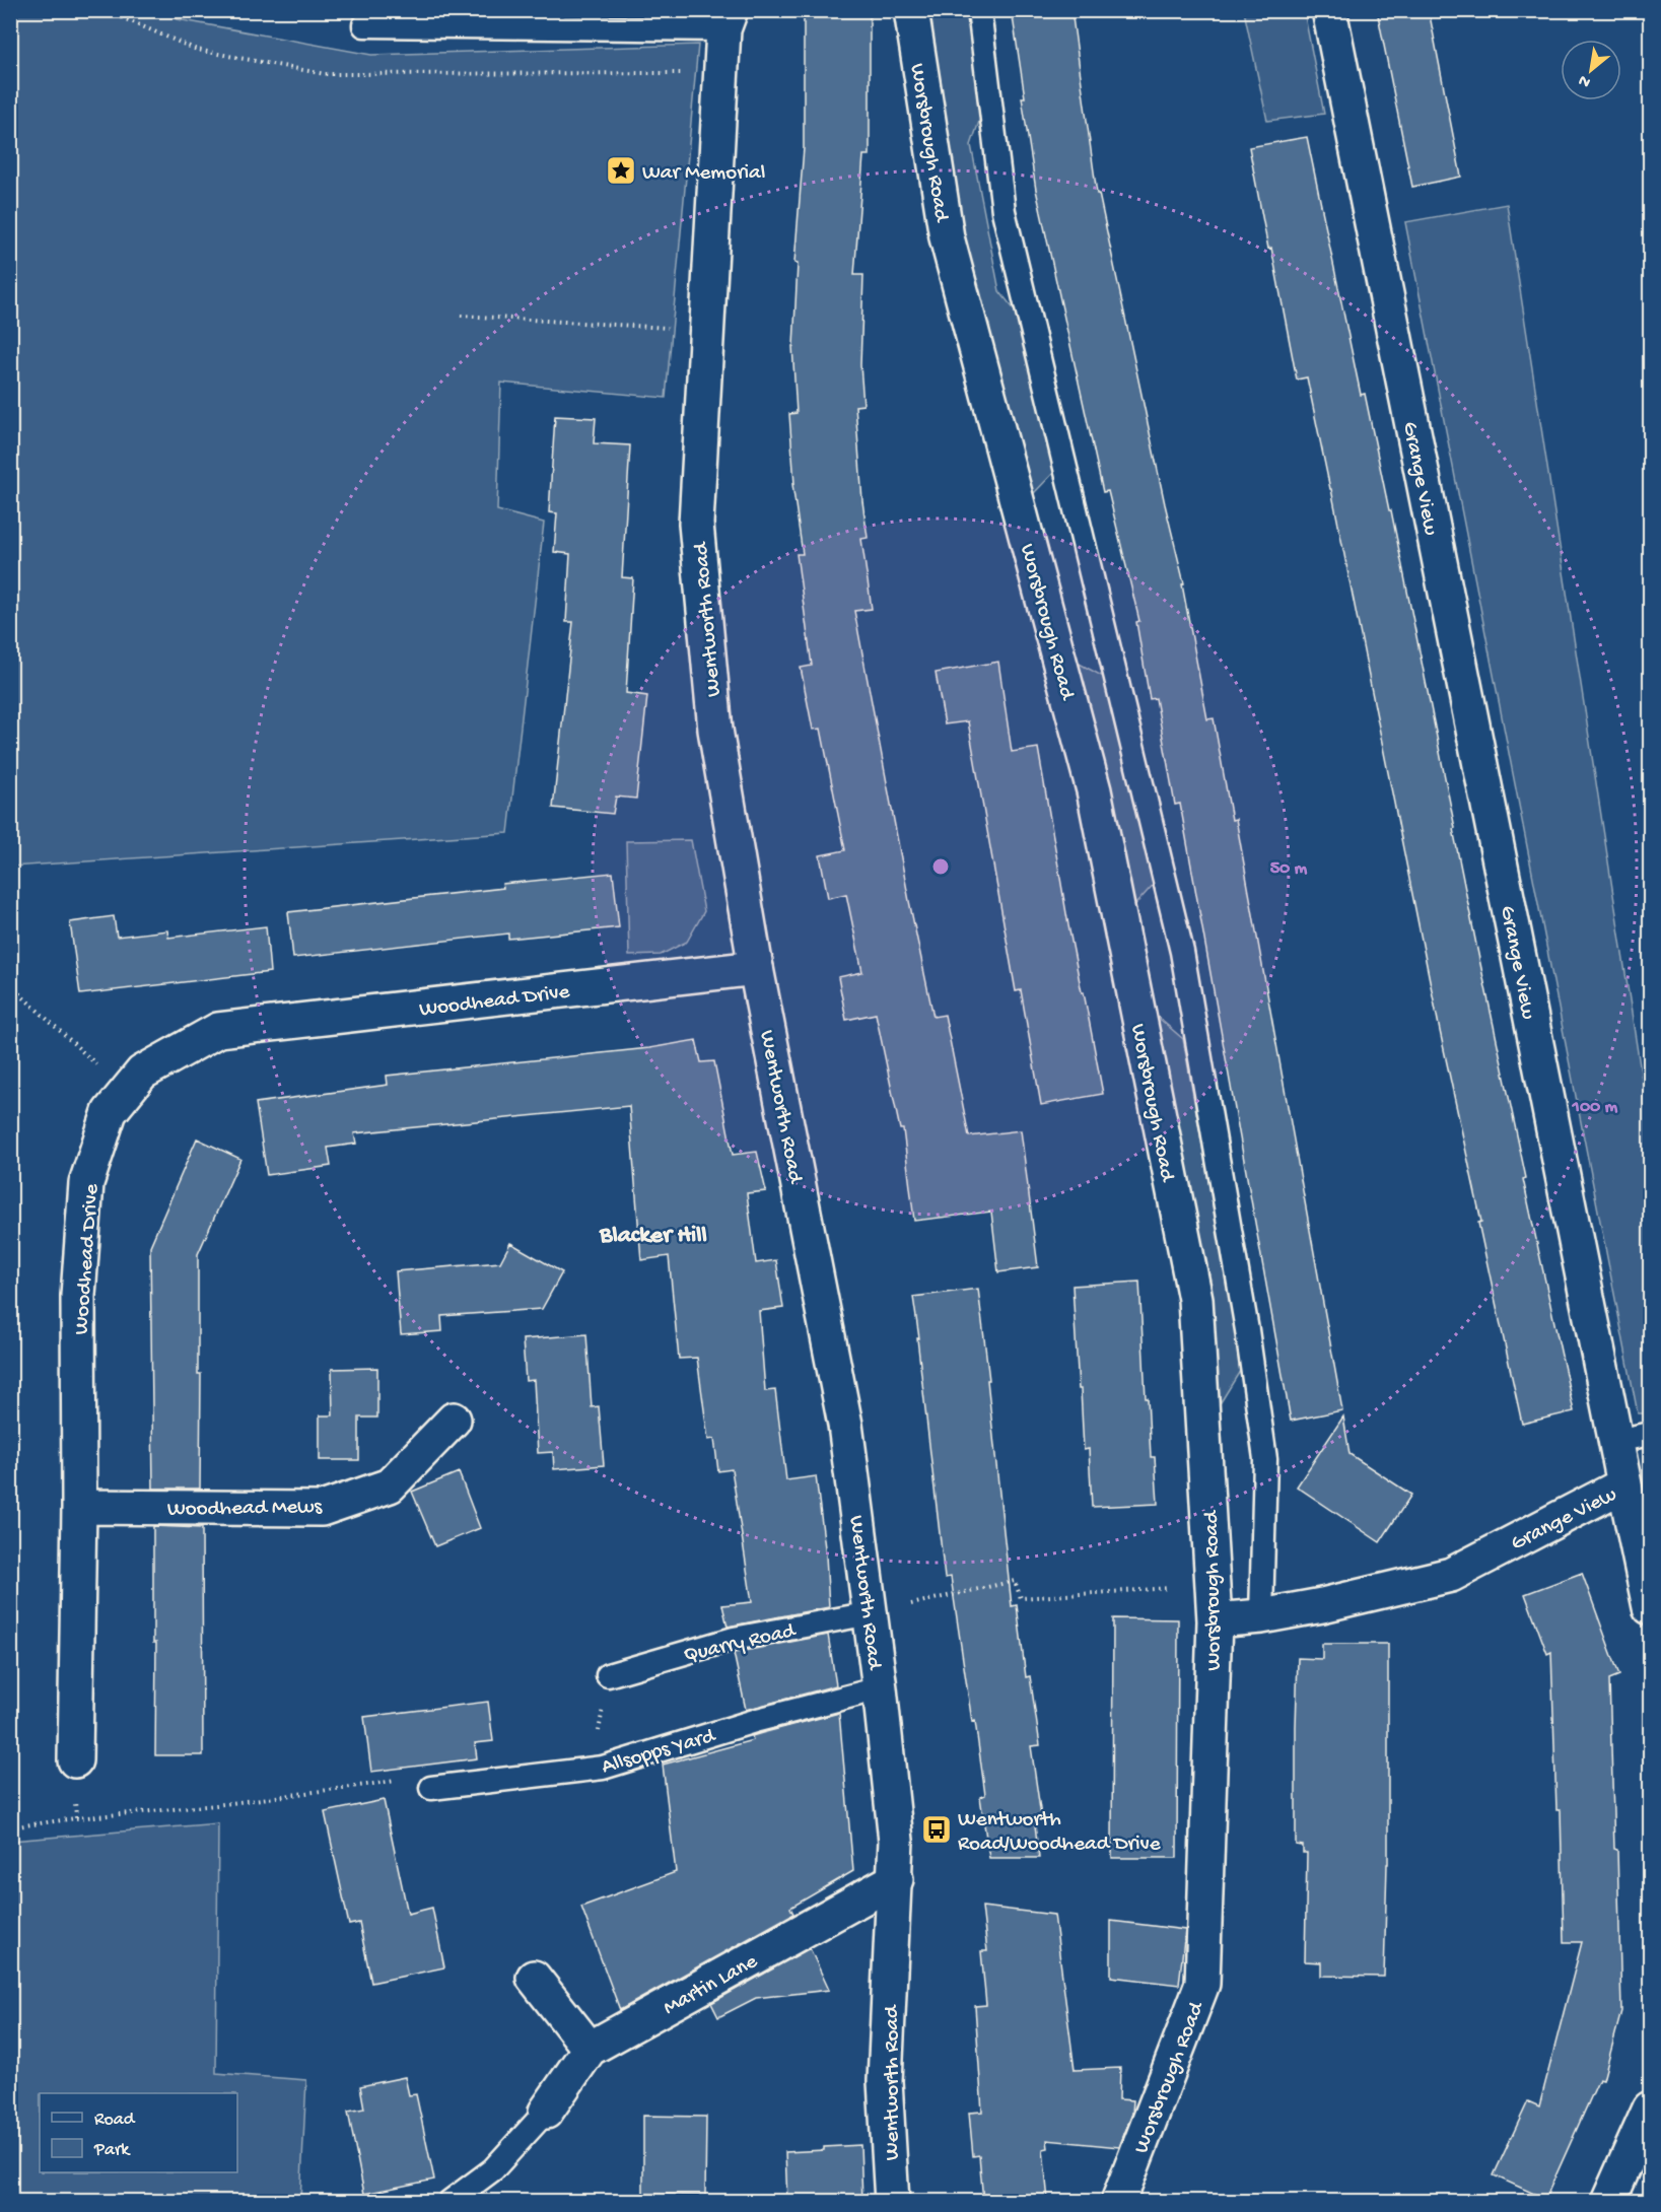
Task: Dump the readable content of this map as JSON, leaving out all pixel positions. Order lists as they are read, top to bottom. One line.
{"streets":{"street":["Worsbrough Road","Grange View","Wentworth Road","Woodhead Drive","Woodhead Mews","Martin Lane"],"lane":["Quarry Road","Allsopps Yard"]},"crossings":[["Worsbrough Road","Grange View"],["Wentworth Road","Woodhead Drive"],["Wentworth Road","Quarry Road"],["Wentworth Road","Allsopps Yard"],["Wentworth Road","Martin Lane"],["Woodhead Drive","Woodhead Mews"]],"districts":["Blacker Hill"],"places":{"place":["War Memorial"],"bus stop":["Wentworth Road/Woodhead Drive"]},"legend":["Road","Park"],"north":"bottom left","rings":["50 m","100 m"]}
